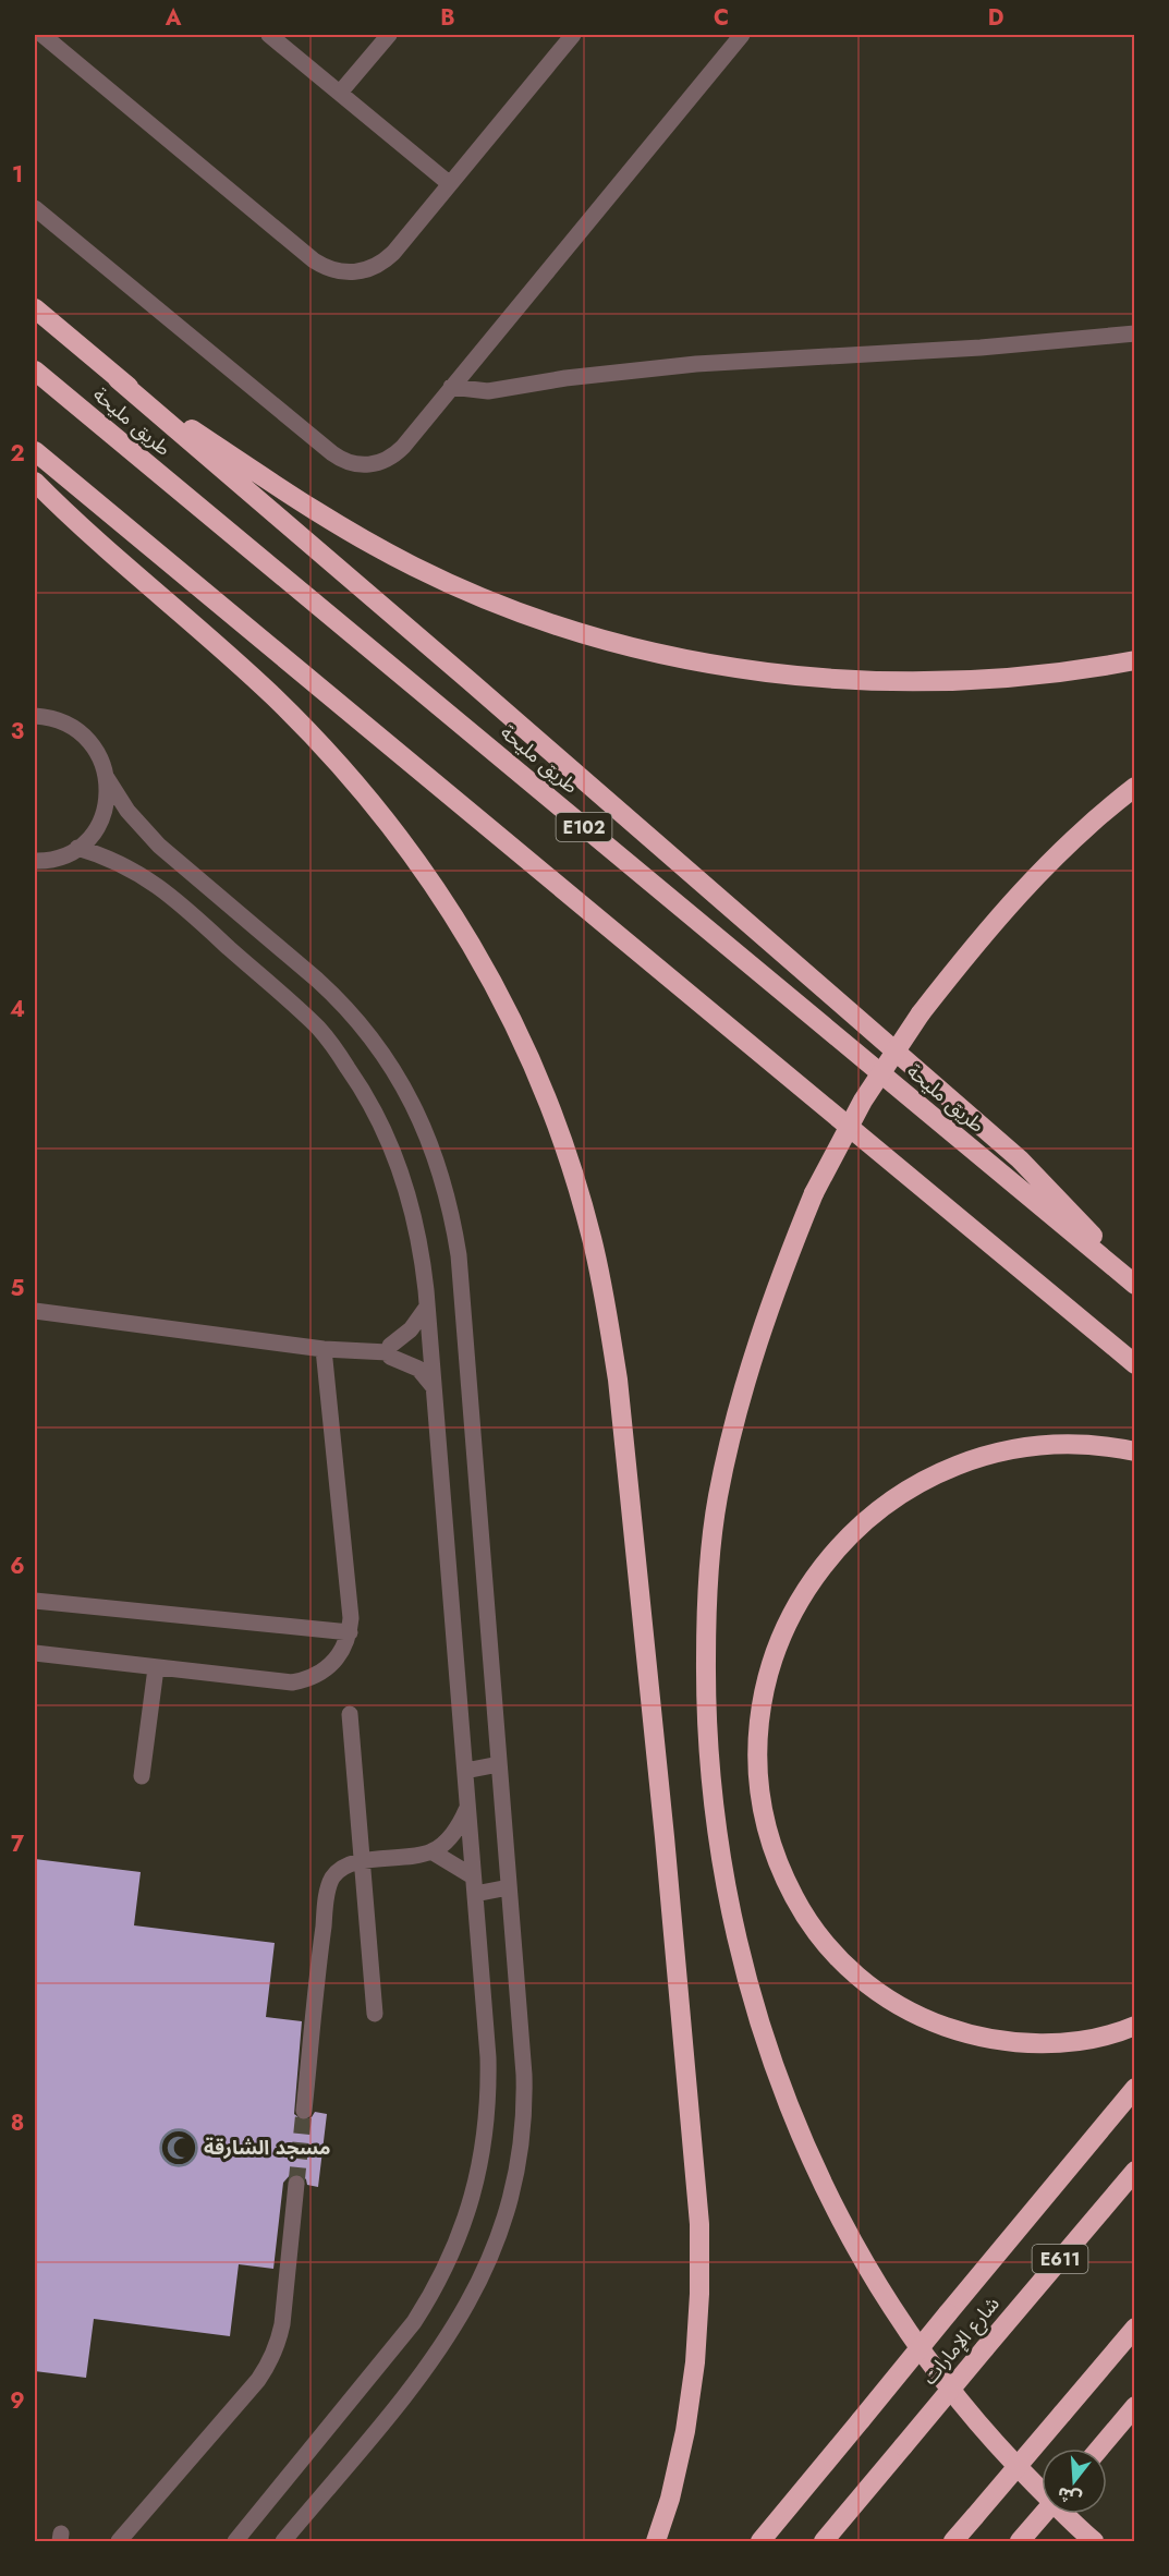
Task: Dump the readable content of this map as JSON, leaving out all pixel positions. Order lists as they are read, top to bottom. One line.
{"streets":{"highway":["طريق مليحة","E102","E611","شارع الإمارات"]},"places":{"mosque":["مسجد الشارقة"]},"north":"bottom","grid":{"columns":["A","B","C","D"],"rows":["1","2","3","4","5","6","7","8","9"]}}
